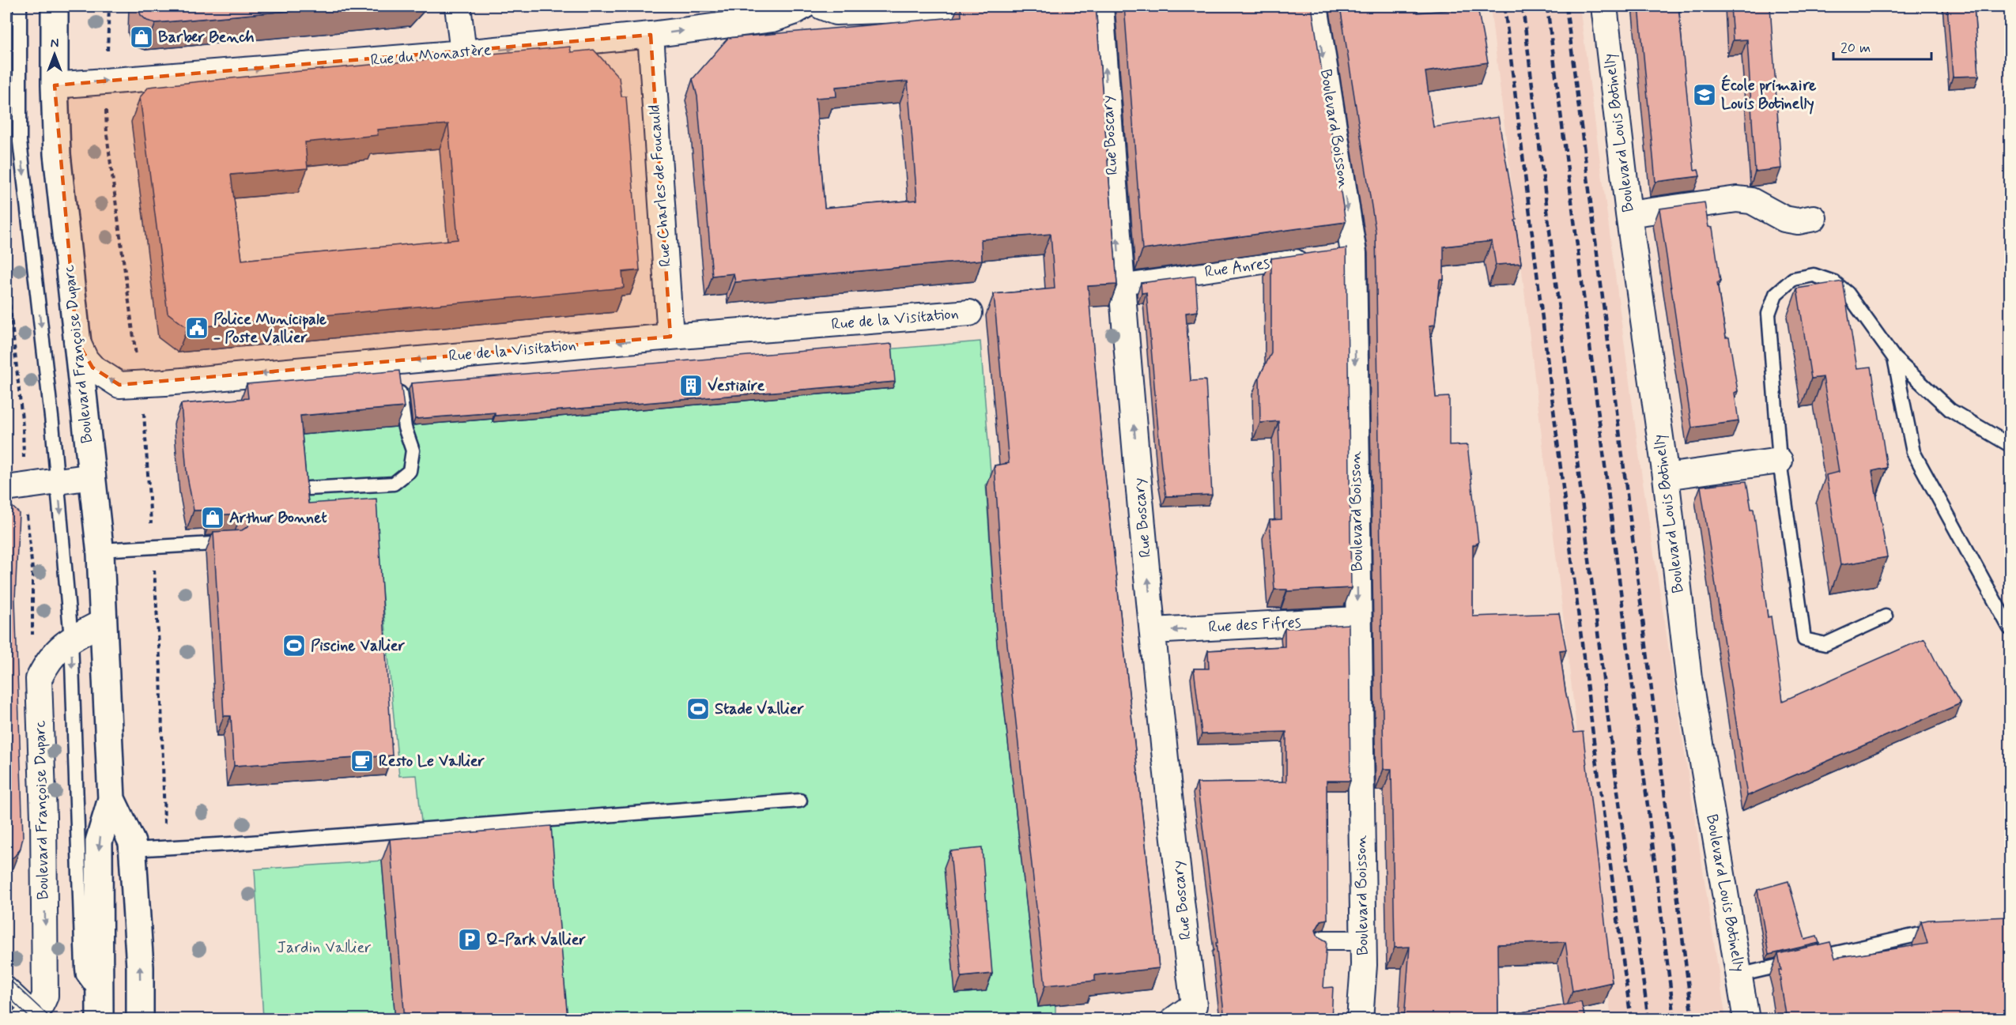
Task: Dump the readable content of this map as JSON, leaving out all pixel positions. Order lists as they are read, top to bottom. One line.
{"streets":{"main road":["Boulevard Françoise Duparc"],"street":["Rue du Monastère","Boulevard Boisson","Boulevard Louis Botinelly","Rue Boscary","Rue Charles de Foucauld","Rue Anres","Rue de la Visitation","Rue des Fifres"]},"crossings":[["Rue du Monastère","Rue Charles de Foucauld"],["Rue du Monastère","Boulevard Françoise Duparc"],["Boulevard Boisson","Rue Anres"],["Boulevard Boisson","Rue des Fifres"],["Rue Boscary","Rue Anres"],["Rue Boscary","Rue des Fifres"],["Rue Charles de Foucauld","Rue de la Visitation"],["Rue de la Visitation","Boulevard Françoise Duparc"]],"one_way":["Rue du Monastère","Boulevard Boisson","Rue Boscary","Rue de la Visitation","Rue des Fifres"],"parks":["Jardin Vallier"],"places":{"shop":["Barber Bench","Arthur Bonnet"],"school or university":["École primaire Louis Botinelly"],"public building":["Police Municipale - Poste Vallier"],"building":["Vestiaire"],"sports":["Piscine Vallier","Stade Vallier"],"cafe":["Resto Le Vallier"],"parking":["Q-Park Vallier"]},"scale_bar":"20 m","north":"top"}
